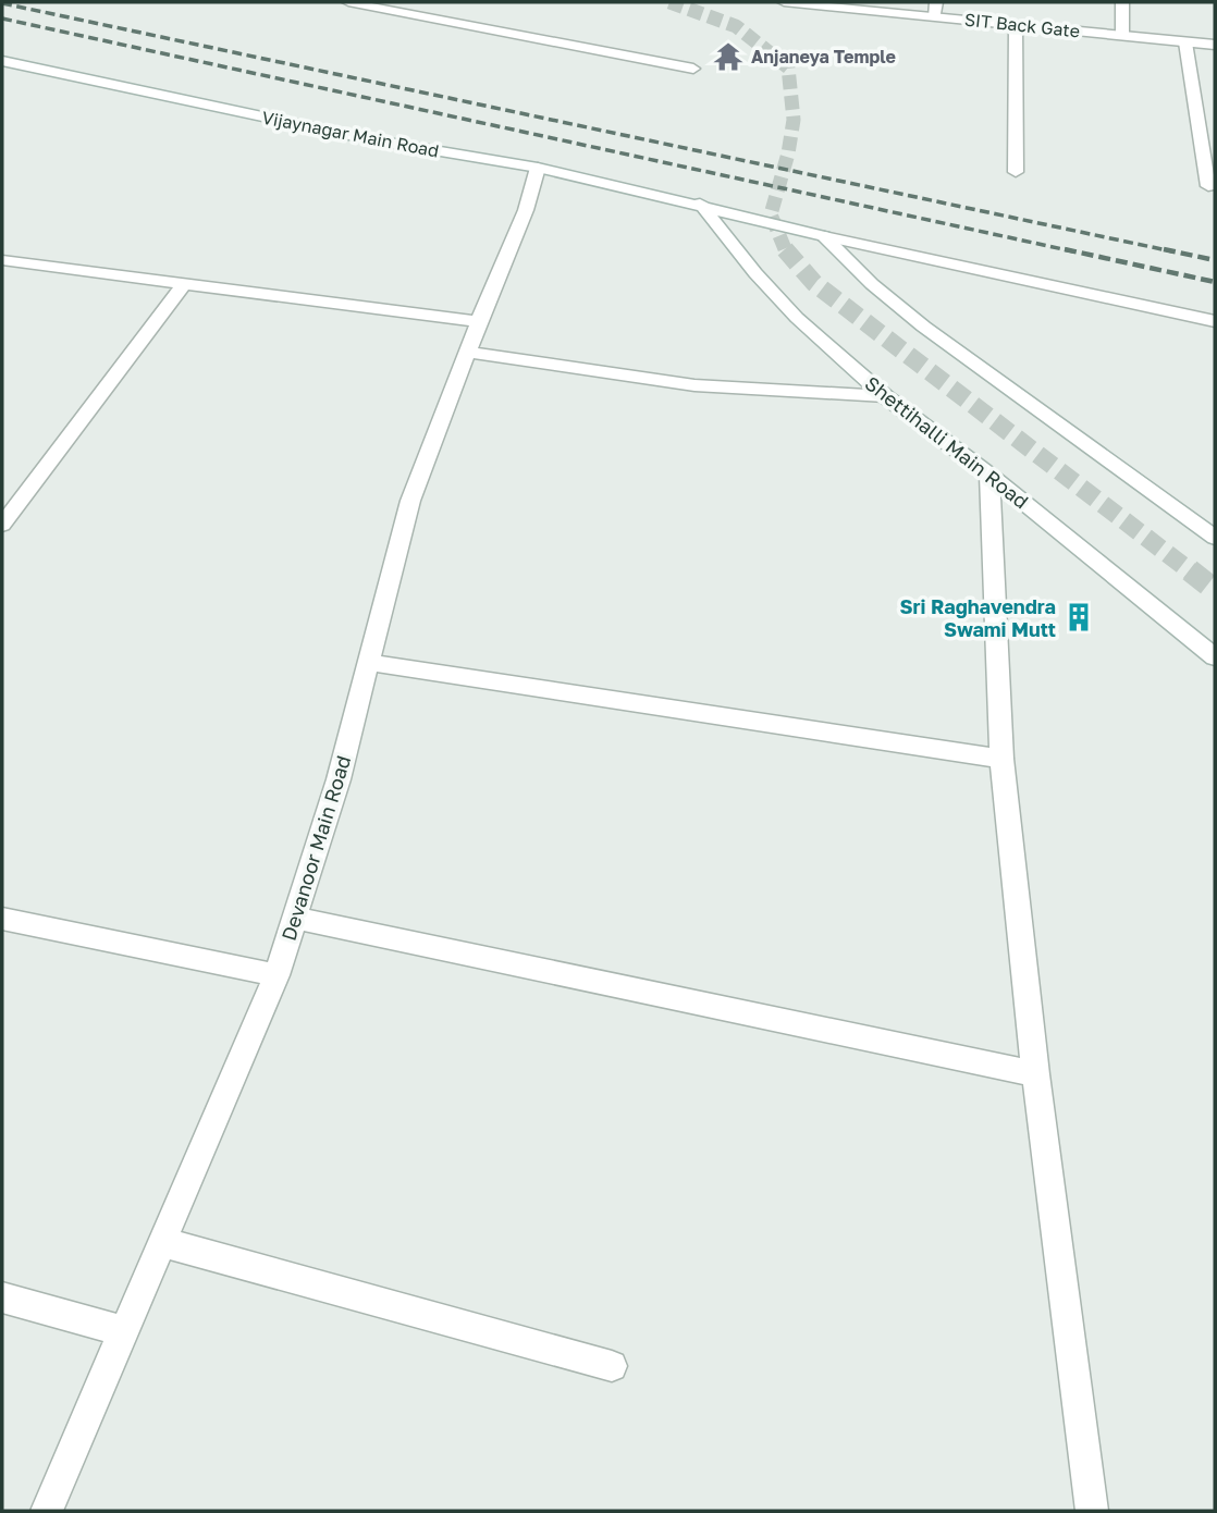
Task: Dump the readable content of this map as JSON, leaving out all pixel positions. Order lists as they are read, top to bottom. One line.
{"streets":{"street":["SIT Back Gate","Vijaynagar Main Road","Shettihalli Main Road","Devanoor Main Road"]},"crossings":[["Vijaynagar Main Road","Shettihalli Main Road"],["Vijaynagar Main Road","Devanoor Main Road"]],"places":{"temple":["Anjaneya Temple"],"building":["Sri Raghavendra Swami Mutt"]}}
